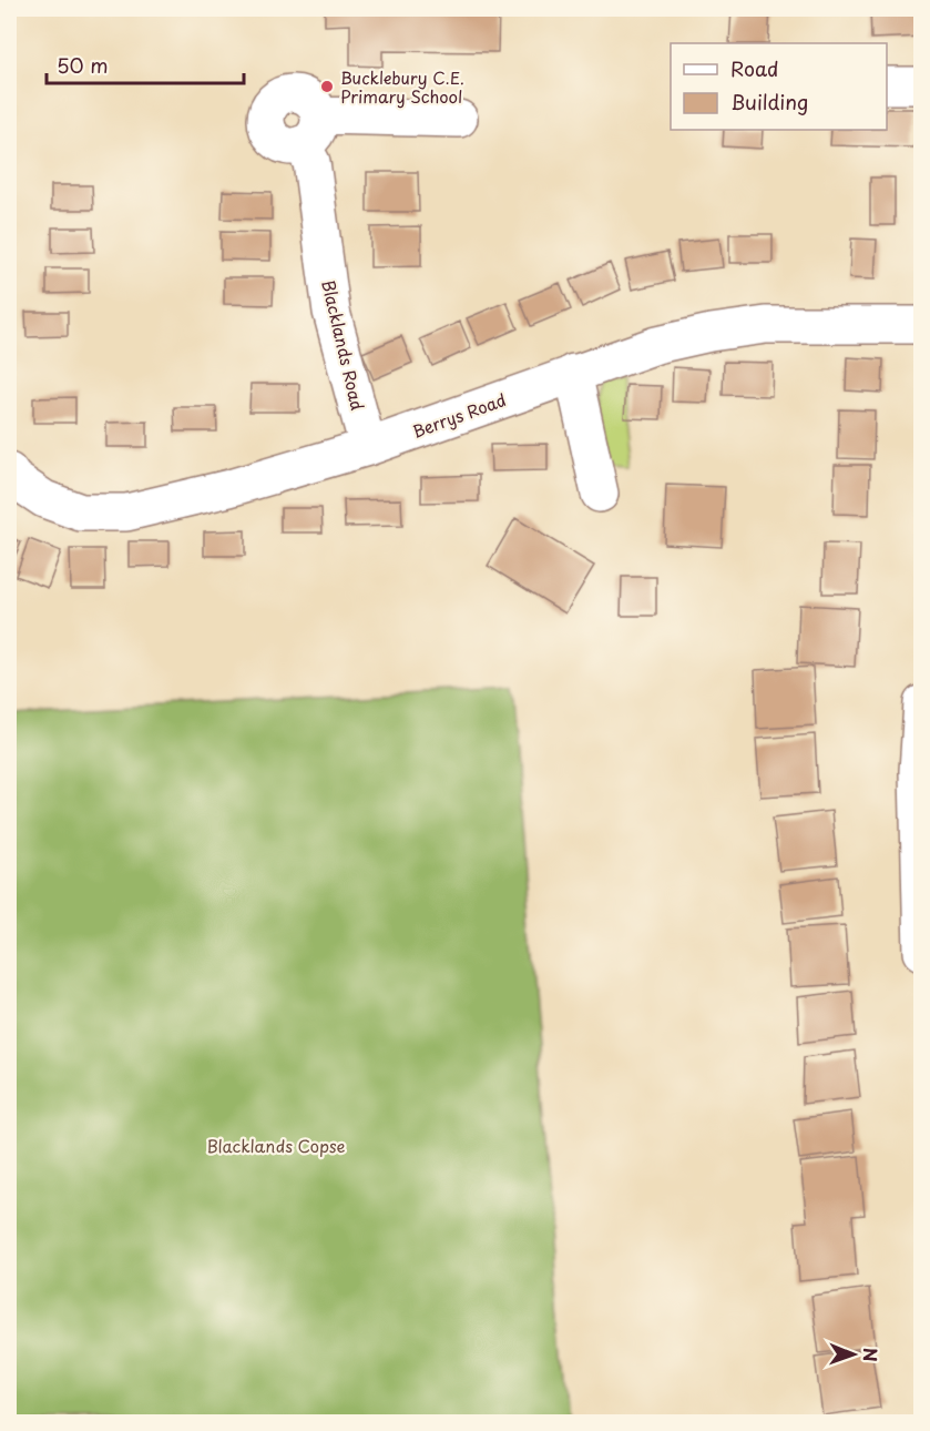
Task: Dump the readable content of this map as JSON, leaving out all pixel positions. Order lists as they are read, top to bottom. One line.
{"streets":{"street":["Blacklands Road","Berrys Road"]},"crossings":[["Blacklands Road","Berrys Road"]],"parks":["Blacklands Copse"],"places":["Bucklebury C.E. Primary School"],"legend":["Road","Building"],"scale_bar":"50 m","north":"right"}
